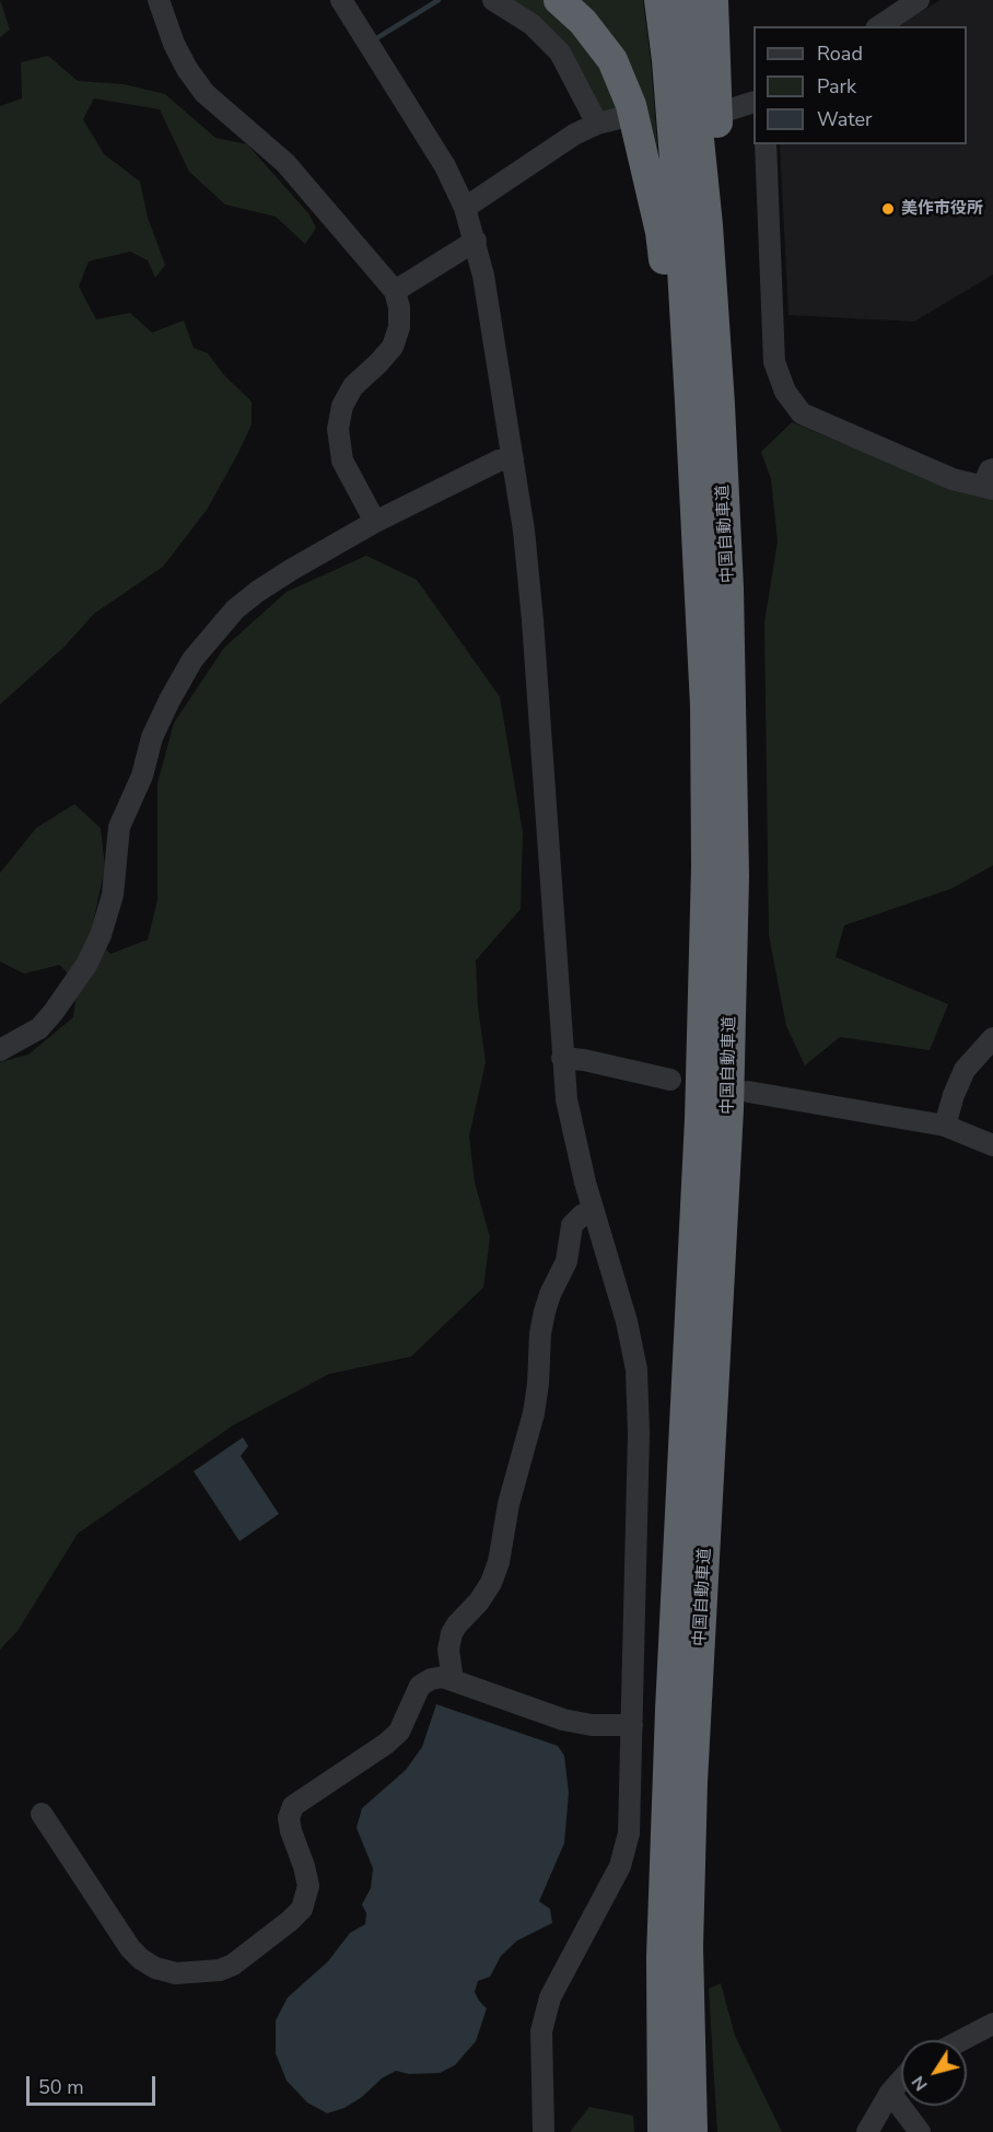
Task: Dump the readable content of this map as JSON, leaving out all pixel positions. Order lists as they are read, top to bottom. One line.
{"streets":{"highway":["中国自動車道"]},"places":["美作市役所"],"legend":["Road","Park","Water"],"scale_bar":"50 m","north":"bottom left"}
